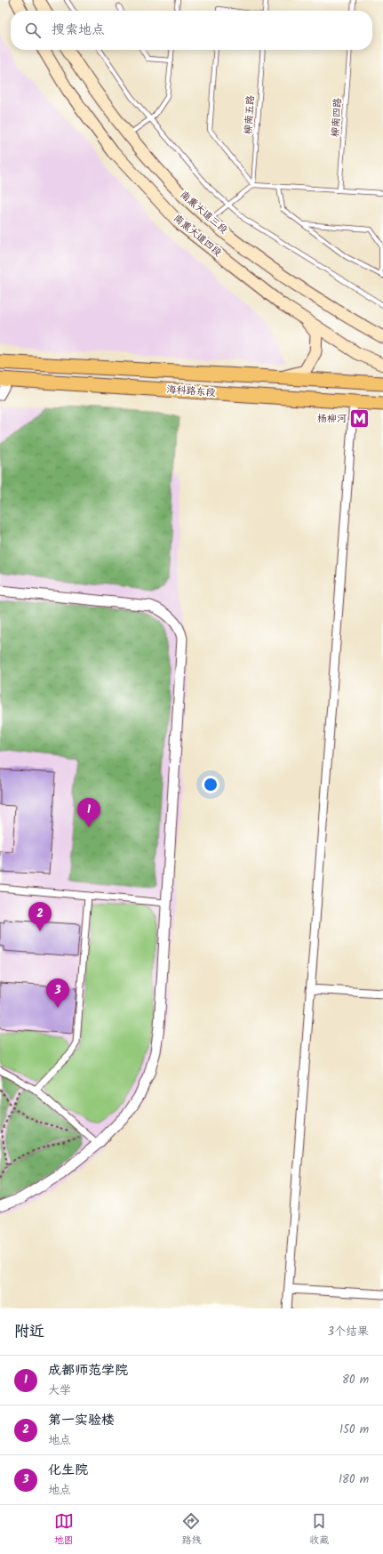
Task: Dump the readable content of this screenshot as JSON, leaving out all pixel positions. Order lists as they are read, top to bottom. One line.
{"streets":{"main road":["南熏大道三段","南熏大道四段","海科路东段"],"lane":["柳南五路","柳南四路"]},"places":{"metro station":["杨柳河"]},"page":{"search":"搜索地点","pins":["1","2","3"],"heading":["附近","3个结果"],"list":[{"mark":"1","name":"成都师范学院","note":"大学","value":"80 m"},{"mark":"2","name":"第一实验楼","note":"地点","value":"150 m"},{"mark":"3","name":"化生院","note":"地点","value":"180 m"}],"nav":["地图","路线","收藏"]}}
